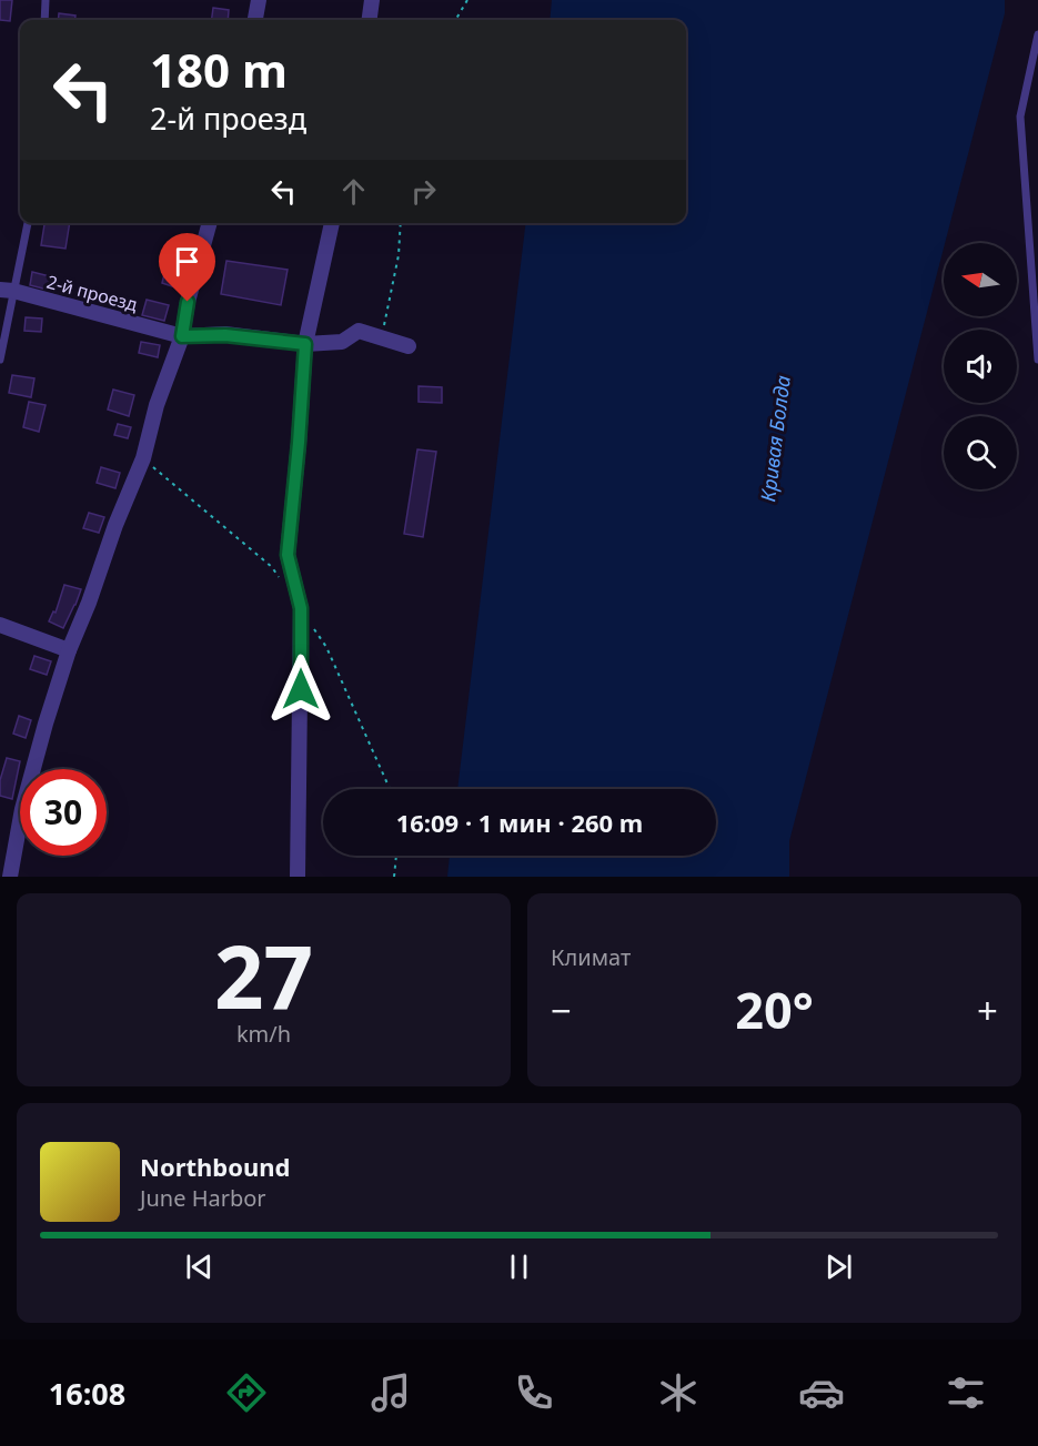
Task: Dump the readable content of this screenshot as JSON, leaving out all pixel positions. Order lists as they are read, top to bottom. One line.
{"streets":{"street":["2-й проезд"]},"water":["Кривая Болда"],"north":"left","page":{"turn":["180 m","2-й проезд"],"limit":"30","trip":"16:09 · 1 мин · 260 m","tile":[["27","km/h"],"Климат"],"heat":["−","20°","+"],"song":["Northbound","June Harbor"],"tabs":"16:08"}}
